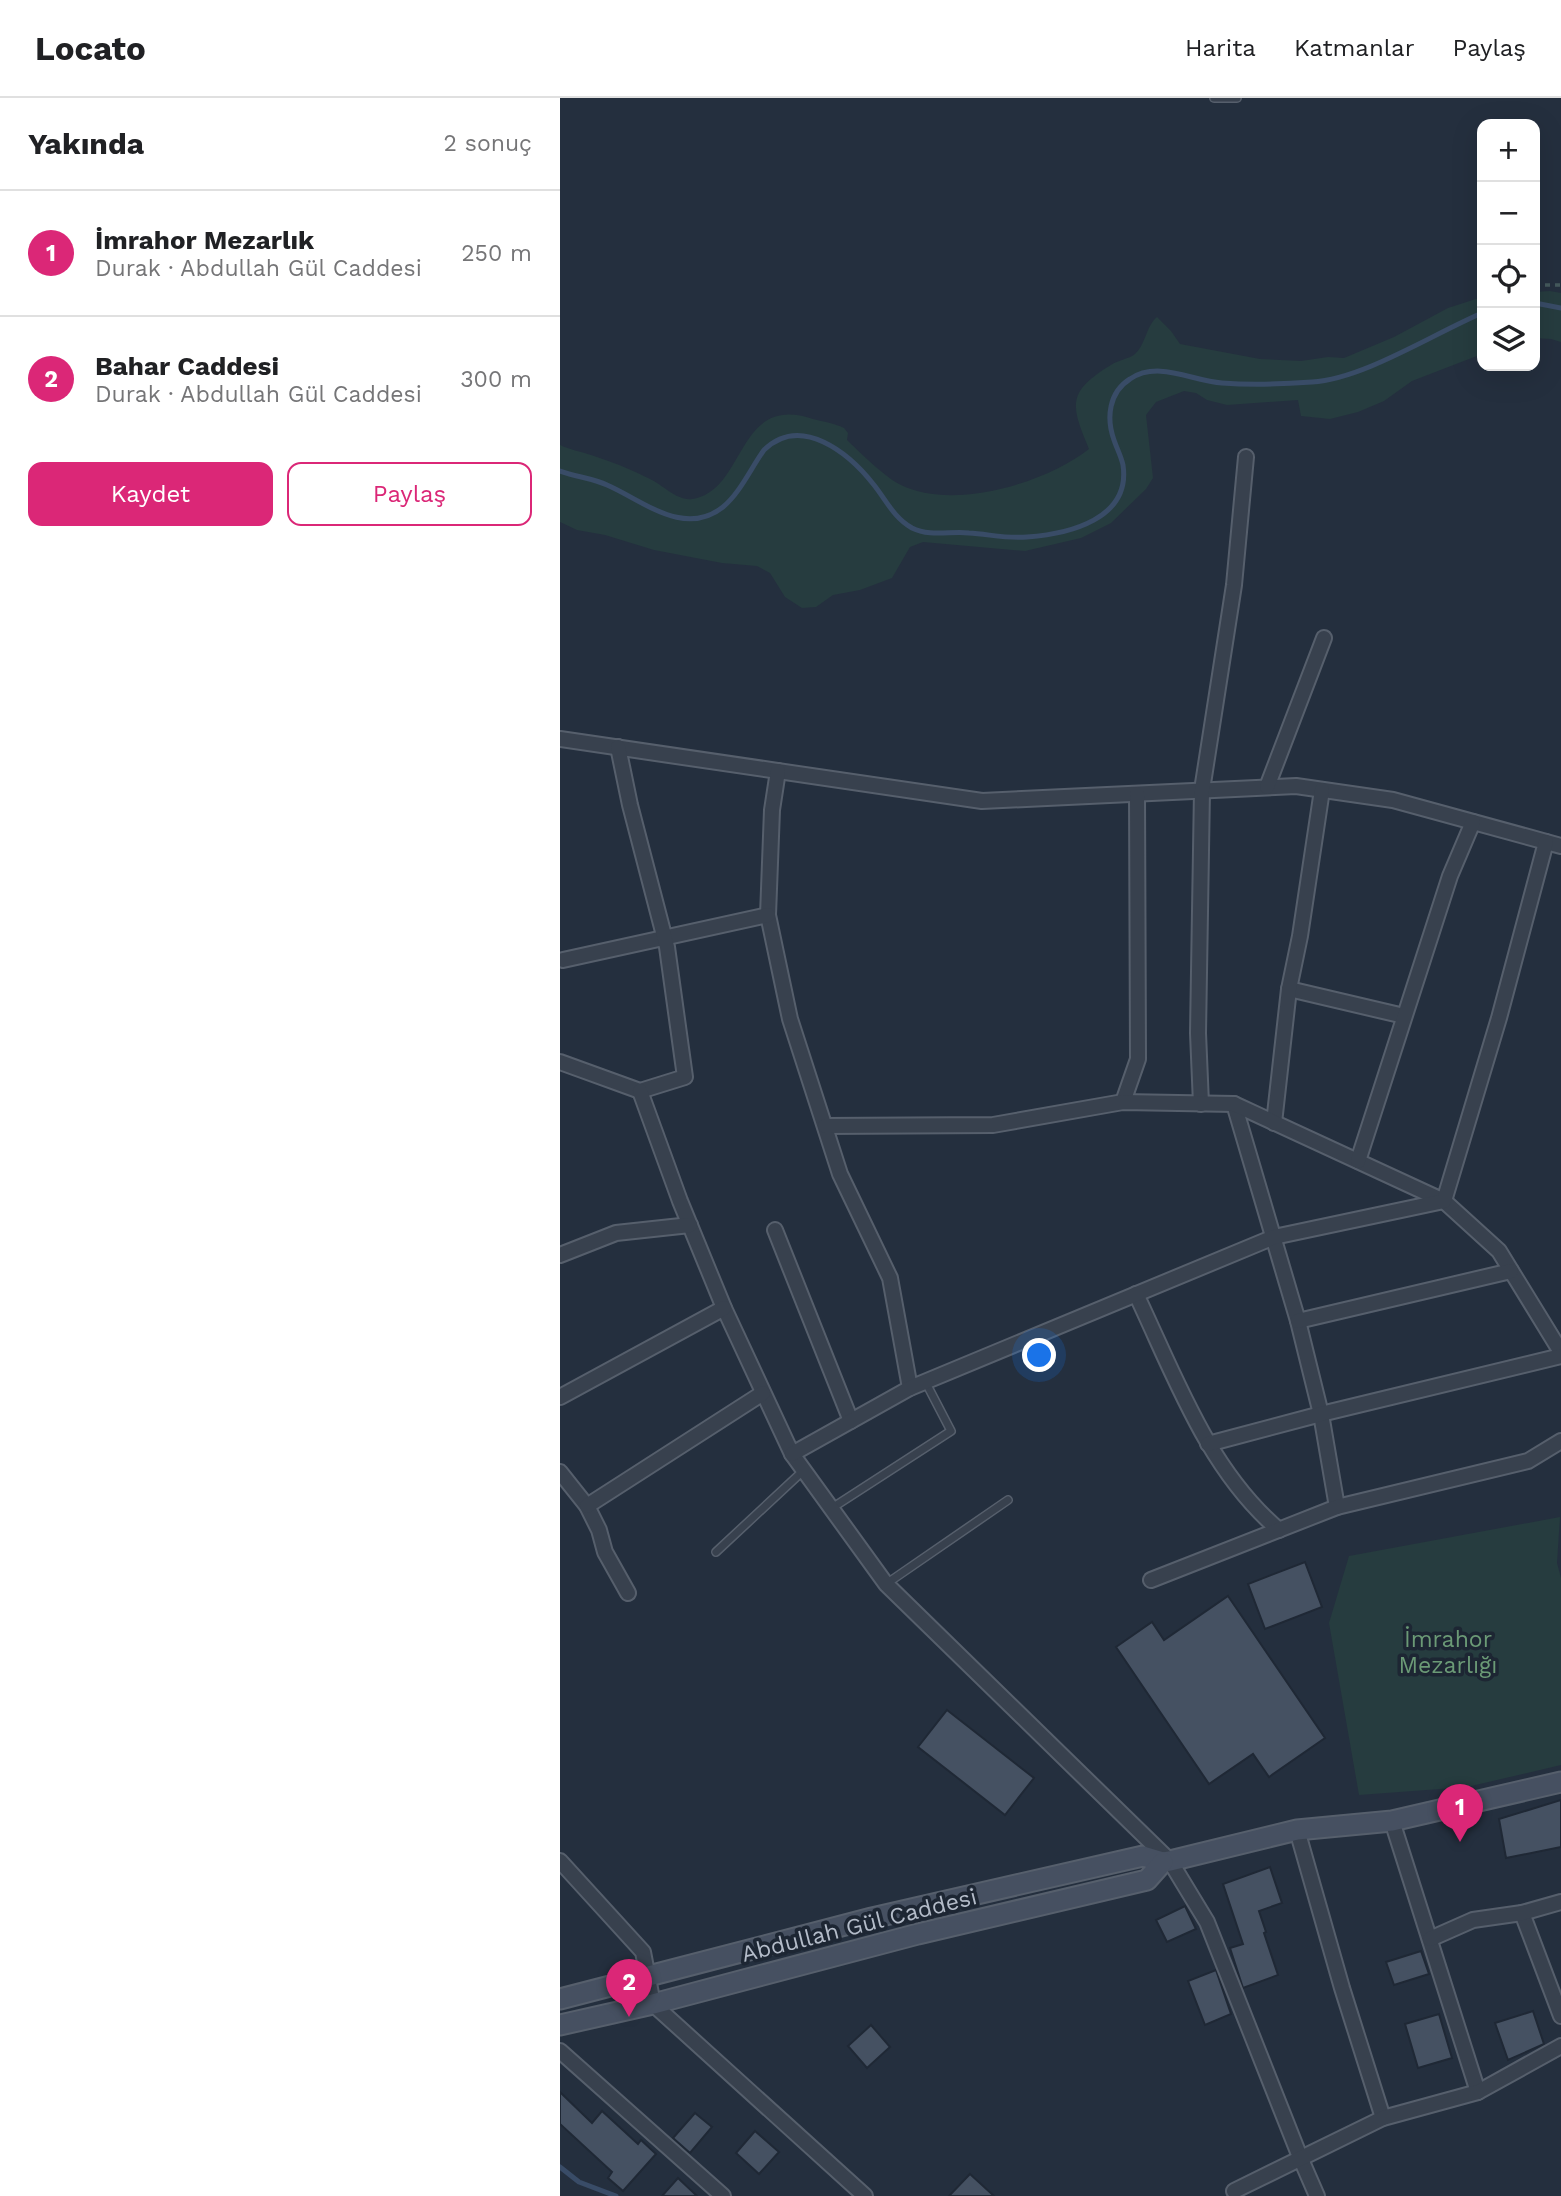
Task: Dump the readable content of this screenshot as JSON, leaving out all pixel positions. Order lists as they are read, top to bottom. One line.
{"streets":{"street":["Abdullah Gül Caddesi"]},"parks":["İmrahor Mezarlığı"],"page":{"header":"Locato","nav":["Harita","Katmanlar","Paylaş"],"heading":["Yakında","2 sonuç"],"map_buttons":["+","−"],"list":[{"mark":"1","name":"İmrahor Mezarlık","note":"Durak · Abdullah Gül Caddesi","value":"250 m"},{"mark":"2","name":"Bahar Caddesi","note":"Durak · Abdullah Gül Caddesi","value":"300 m"}],"buttons":["Kaydet","Paylaş"],"pins":["1","2"]}}
